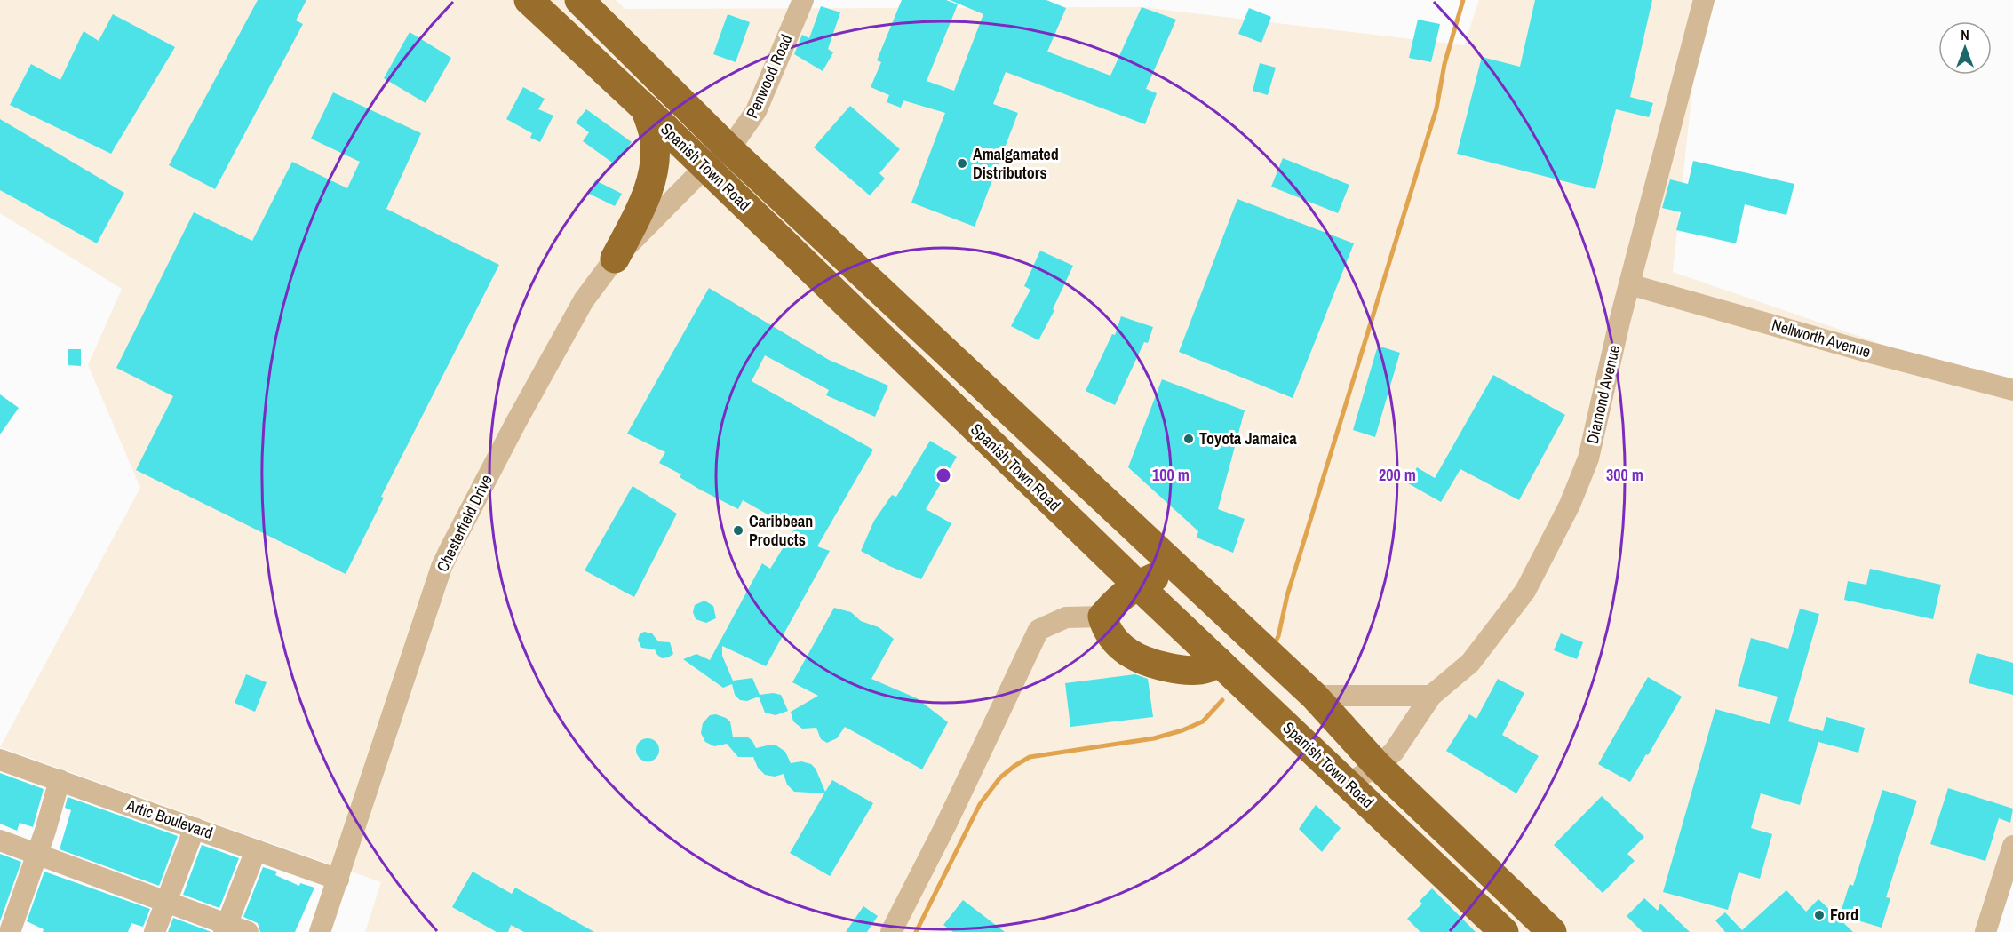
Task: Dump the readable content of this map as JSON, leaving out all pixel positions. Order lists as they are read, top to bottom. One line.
{"streets":{"highway":["Spanish Town Road"],"street":["Penwood Road","Nellworth Avenue","Diamond Avenue","Chesterfield Drive","Artic Boulevard"]},"crossings":[["Penwood Road","Spanish Town Road"],["Penwood Road","Chesterfield Drive"],["Spanish Town Road","Diamond Avenue"],["Spanish Town Road","Chesterfield Drive"],["Nellworth Avenue","Diamond Avenue"],["Chesterfield Drive","Artic Boulevard"]],"places":["Amalgamated Distributors","Toyota Jamaica","Caribbean Products","Ford"],"north":"top","rings":["100 m","200 m","300 m"]}
